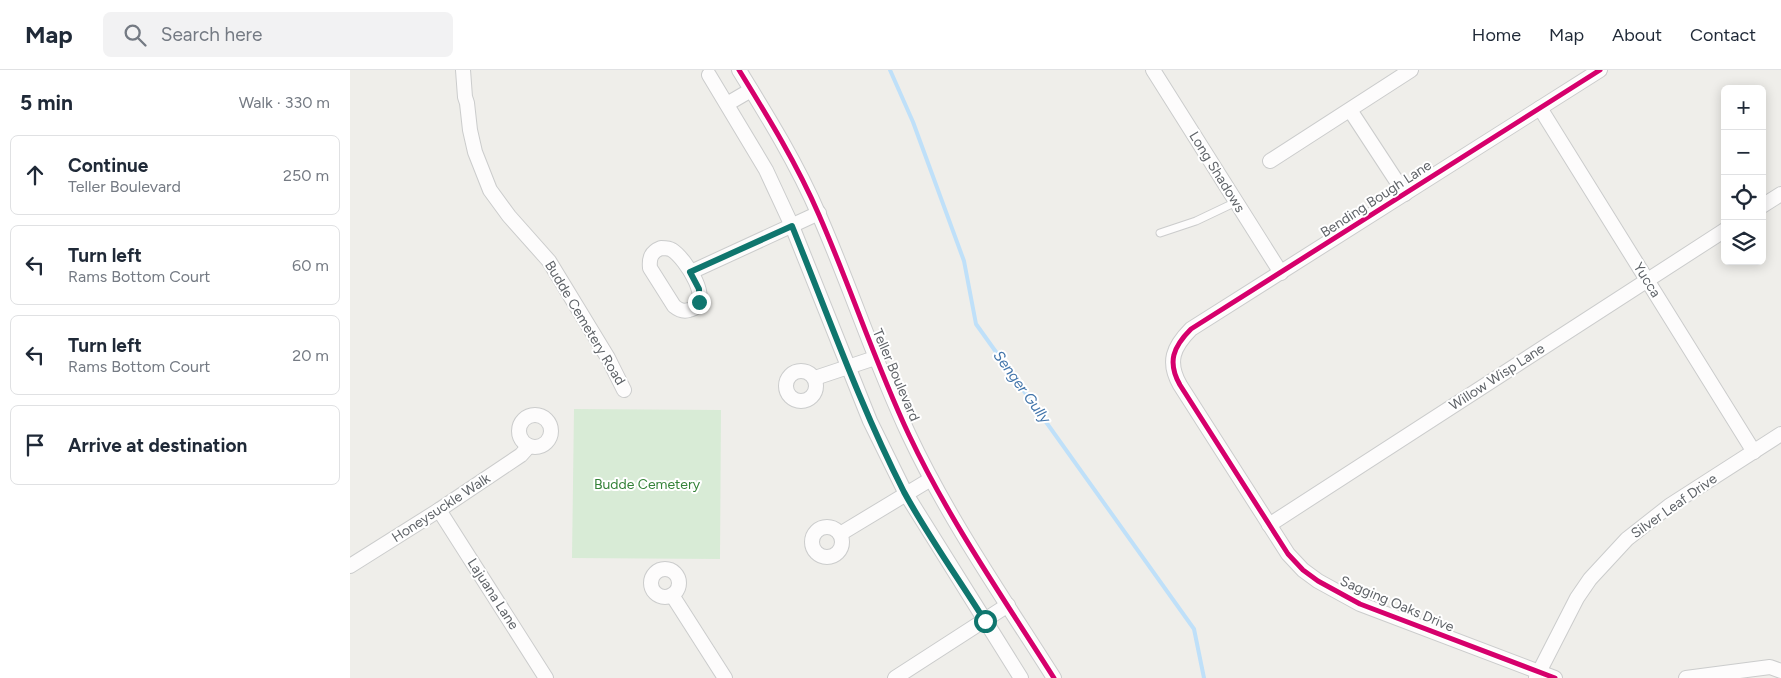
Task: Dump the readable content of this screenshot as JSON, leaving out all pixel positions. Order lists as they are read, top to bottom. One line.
{"streets":{"street":["Long Shadows","Bending Bough Lane","Yucca","Budde Cemetery Road","Teller Boulevard","Willow Wisp Lane","Silver Leaf Drive","Honeysuckle Walk","Lajuana Lane","Sagging Oaks Drive"]},"crossings":[["Long Shadows","Bending Bough Lane"],["Bending Bough Lane","Yucca"],["Bending Bough Lane","Sagging Oaks Drive"],["Yucca","Willow Wisp Lane"],["Yucca","Silver Leaf Drive"],["Willow Wisp Lane","Sagging Oaks Drive"],["Silver Leaf Drive","Sagging Oaks Drive"],["Honeysuckle Walk","Lajuana Lane"]],"water":["Senger Gully"],"parks":["Budde Cemetery"],"page":{"header":"Map","search":"Search here","nav":["Home","Map","About","Contact"],"heading":["5 min","Walk · 330 m"],"map_buttons":["+","−"],"list":[["Continue","Teller Boulevard","250 m"],["Turn left","Rams Bottom Court","60 m"],["Turn left","Rams Bottom Court","20 m"],"Arrive at destination"]}}
